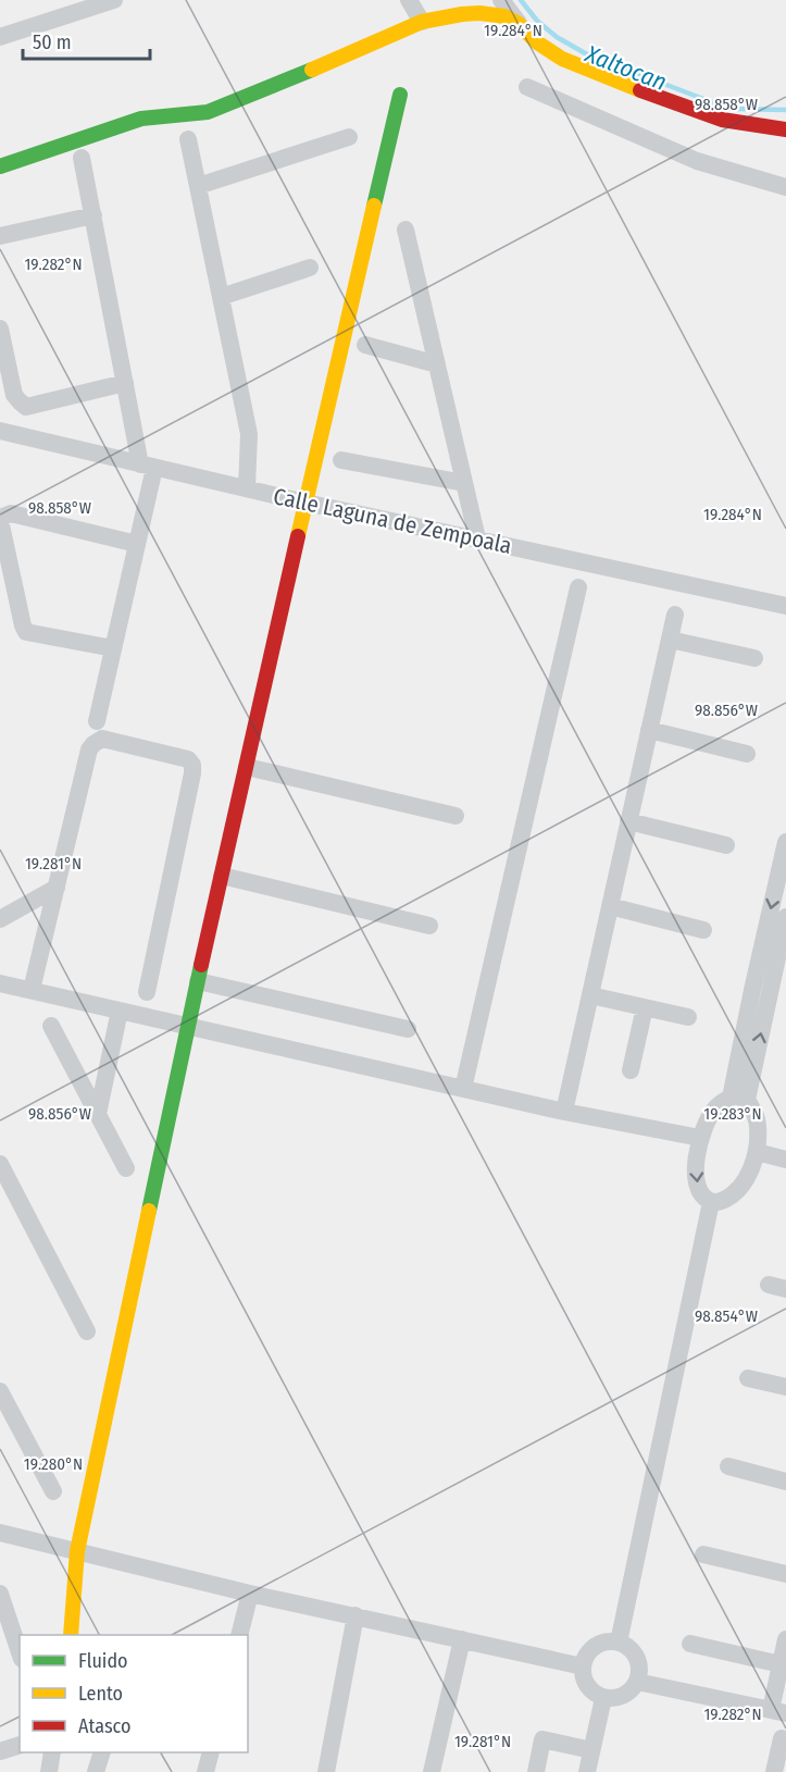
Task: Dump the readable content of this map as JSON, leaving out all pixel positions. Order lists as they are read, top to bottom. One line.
{"streets":{"street":["Calle Laguna de Zempoala"]},"water":["Xaltocan"],"legend":["Fluido","Lento","Atasco"],"scale_bar":"50 m","coordinates":["19.284°N","98.858°W","19.282°N","98.856°W","19.281°N","19.283°N","98.854°W","19.280°N"]}
